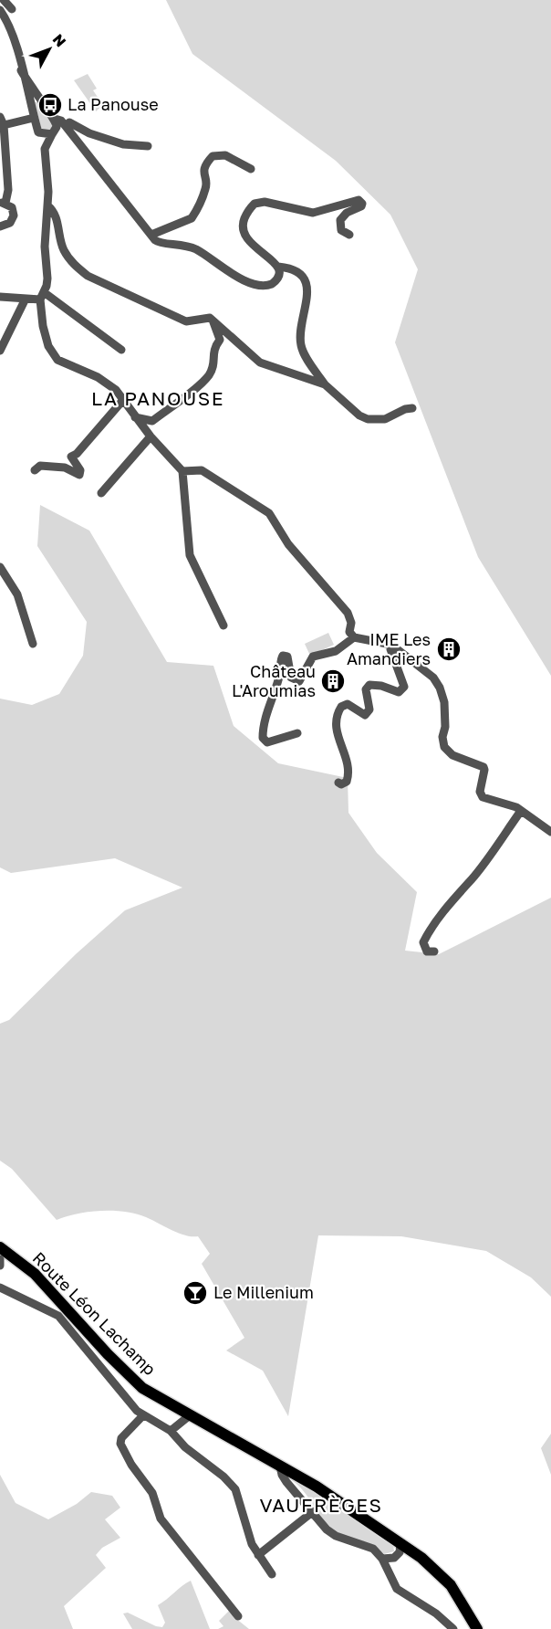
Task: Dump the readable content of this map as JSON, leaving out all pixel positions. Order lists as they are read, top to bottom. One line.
{"streets":{"main road":["Route Léon Lachamp"]},"districts":["LA PANOUSE","VAUFRÈGES"],"places":{"bus stop":["La Panouse"],"building":["IME Les Amandiers","Château L'Aroumias"],"bar":["Le Millenium"]},"north":"top right"}
